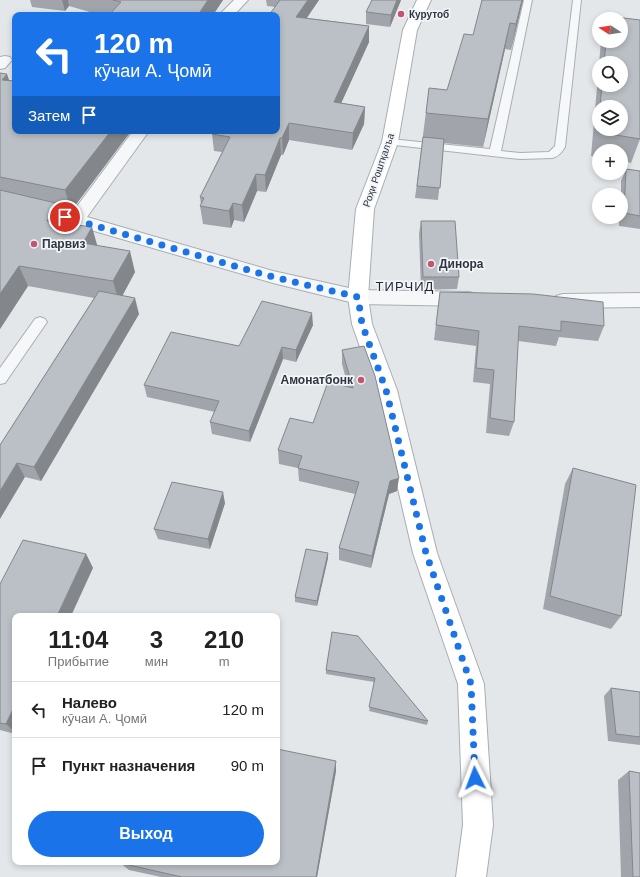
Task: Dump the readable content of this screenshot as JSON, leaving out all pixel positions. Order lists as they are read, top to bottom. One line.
{"streets":{"main road":["Роҳи Роштқалъа"]},"districts":["ТИРЧИД"],"places":["Курутоб","Парвиз","Динора","Амонатбонк"],"north":"left","page":{"map_buttons":["+","−"],"turn":["120 m","кӯчаи А. Ҷомӣ"],"then":"Затем","eta":["11:04","Прибытие","3","мин","210","m"],"list":[{"name":"Налево","note":"кӯчаи А. Ҷомӣ","value":"120 m"},{"name":"Пункт назначения","value":"90 m"}],"buttons":"Выход"}}
